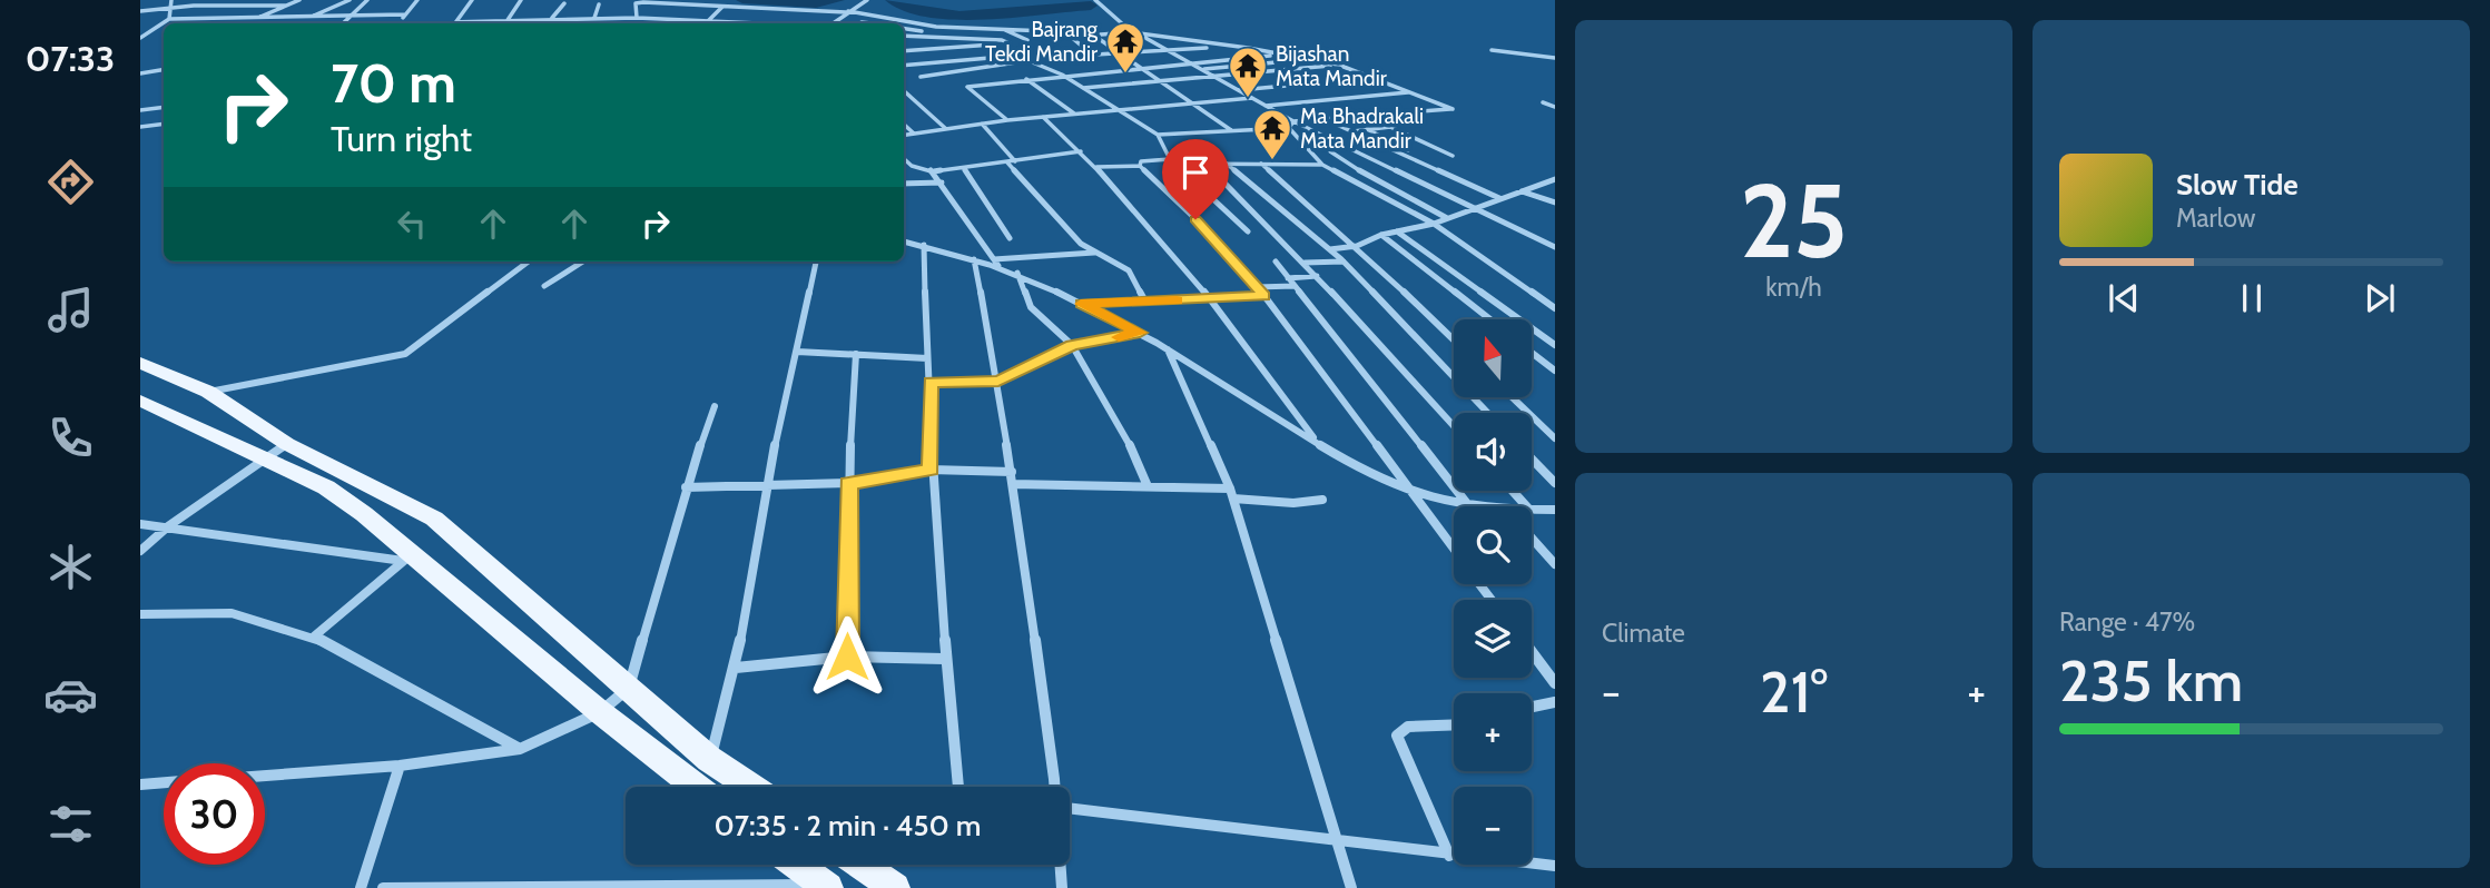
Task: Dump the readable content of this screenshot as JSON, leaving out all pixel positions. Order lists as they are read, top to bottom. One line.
{"places":{"temple":["Bajrang Tekdi Mandir","Bijashan Mata Mandir","Ma Bhadrakali Mata Mandir"]},"north":"top","page":{"tabs":"07:33","tile":[["25","km/h"],"Climate",["Range · 47%","235 km"]],"turn":["70 m","Turn right"],"song":["Slow Tide","Marlow"],"map_buttons":["+","−"],"heat":["−","21°","+"],"limit":"30","trip":"07:35 · 2 min · 450 m"}}
